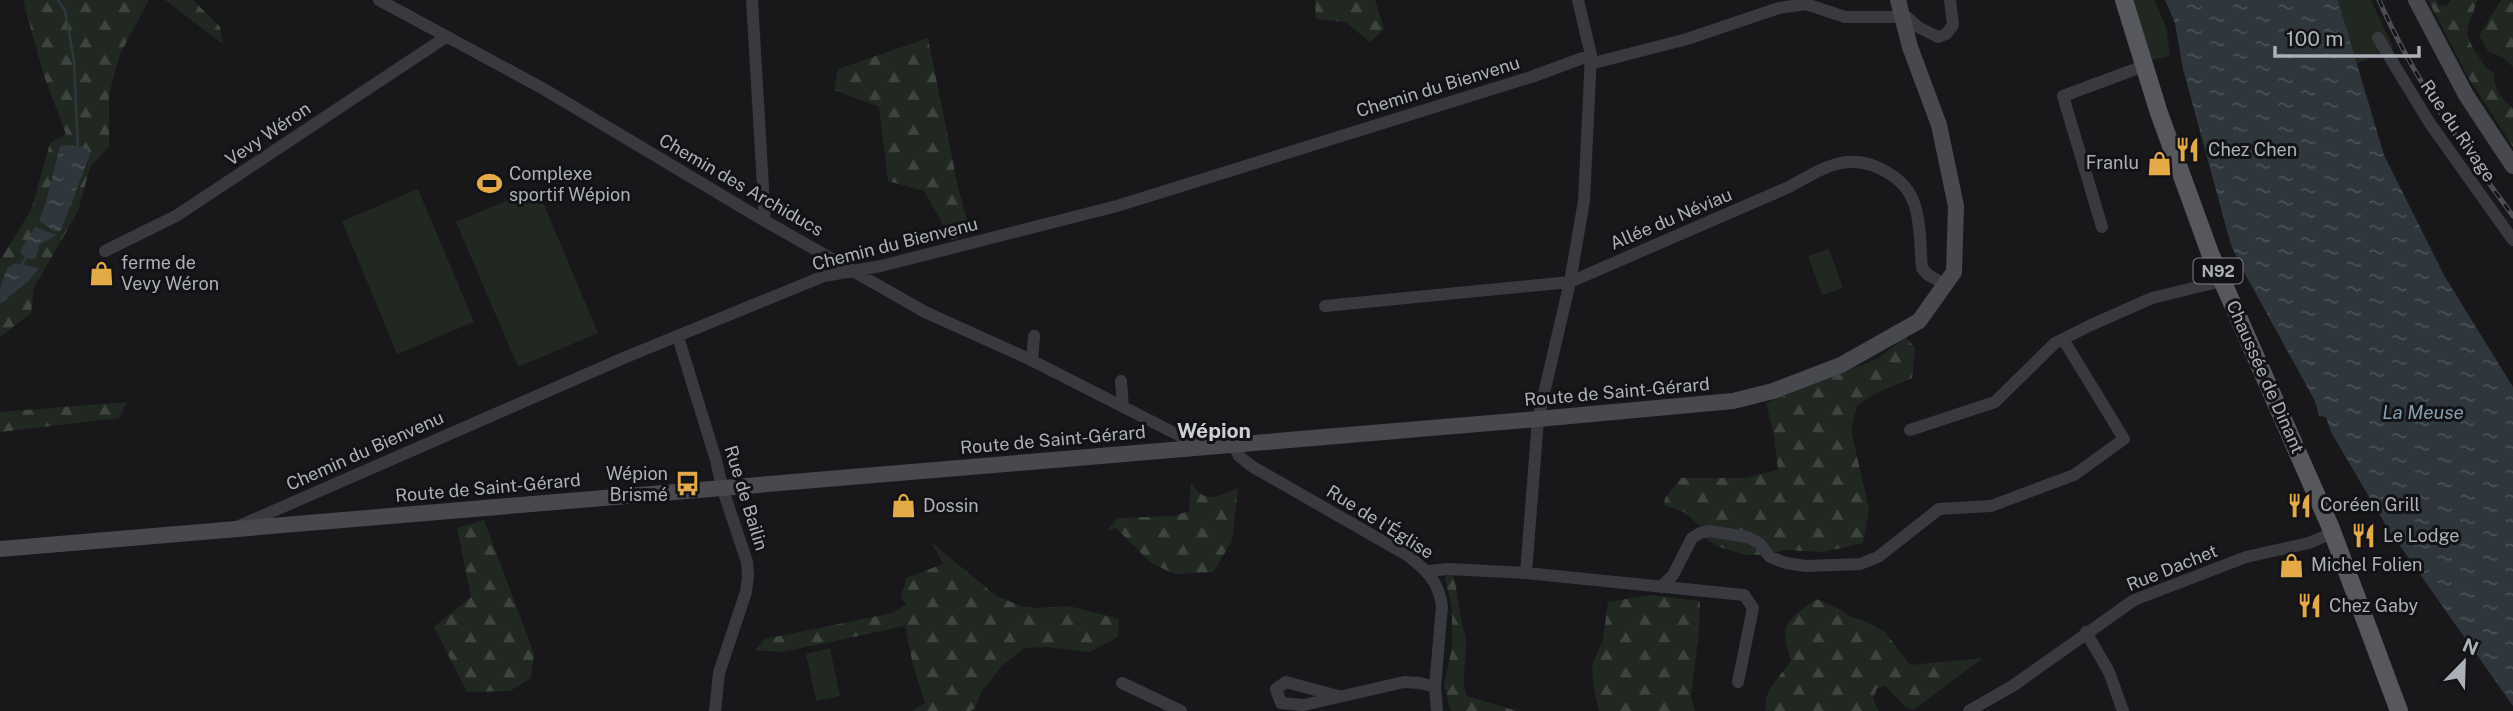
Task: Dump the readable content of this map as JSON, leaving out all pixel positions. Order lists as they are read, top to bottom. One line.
{"streets":{"main road":["N92","Chaussée de Dinant","Route de Saint-Gérard"],"street":["Chemin du Bienvenu","Rue du Rivage","Vevy Wéron","Chemin des Archiducs","Allée du Néviau","Rue de Bailin","Rue de l'Église","Rue Dachet"]},"crossings":[["Chemin du Bienvenu","Chemin des Archiducs"],["Chemin du Bienvenu","Route de Saint-Gérard"],["Chemin du Bienvenu","Rue de Bailin"],["Vevy Wéron","Chemin des Archiducs"],["Chemin des Archiducs","Route de Saint-Gérard"],["Allée du Néviau","Route de Saint-Gérard"],["Chaussée de Dinant","Rue Dachet"],["Route de Saint-Gérard","Rue de Bailin"],["Route de Saint-Gérard","Rue de l'Église"]],"districts":["Wépion"],"water":["La Meuse"],"places":{"restaurant":["Chez Chen","Coréen Grill","Le Lodge","Chez Gaby"],"shop":["Franlu","ferme de Vevy Wéron","Dossin","Michel Folien"],"sports":["Complexe sportif Wépion"],"bus stop":["Wépion Brismé"]},"scale_bar":"100 m","north":"top right"}
